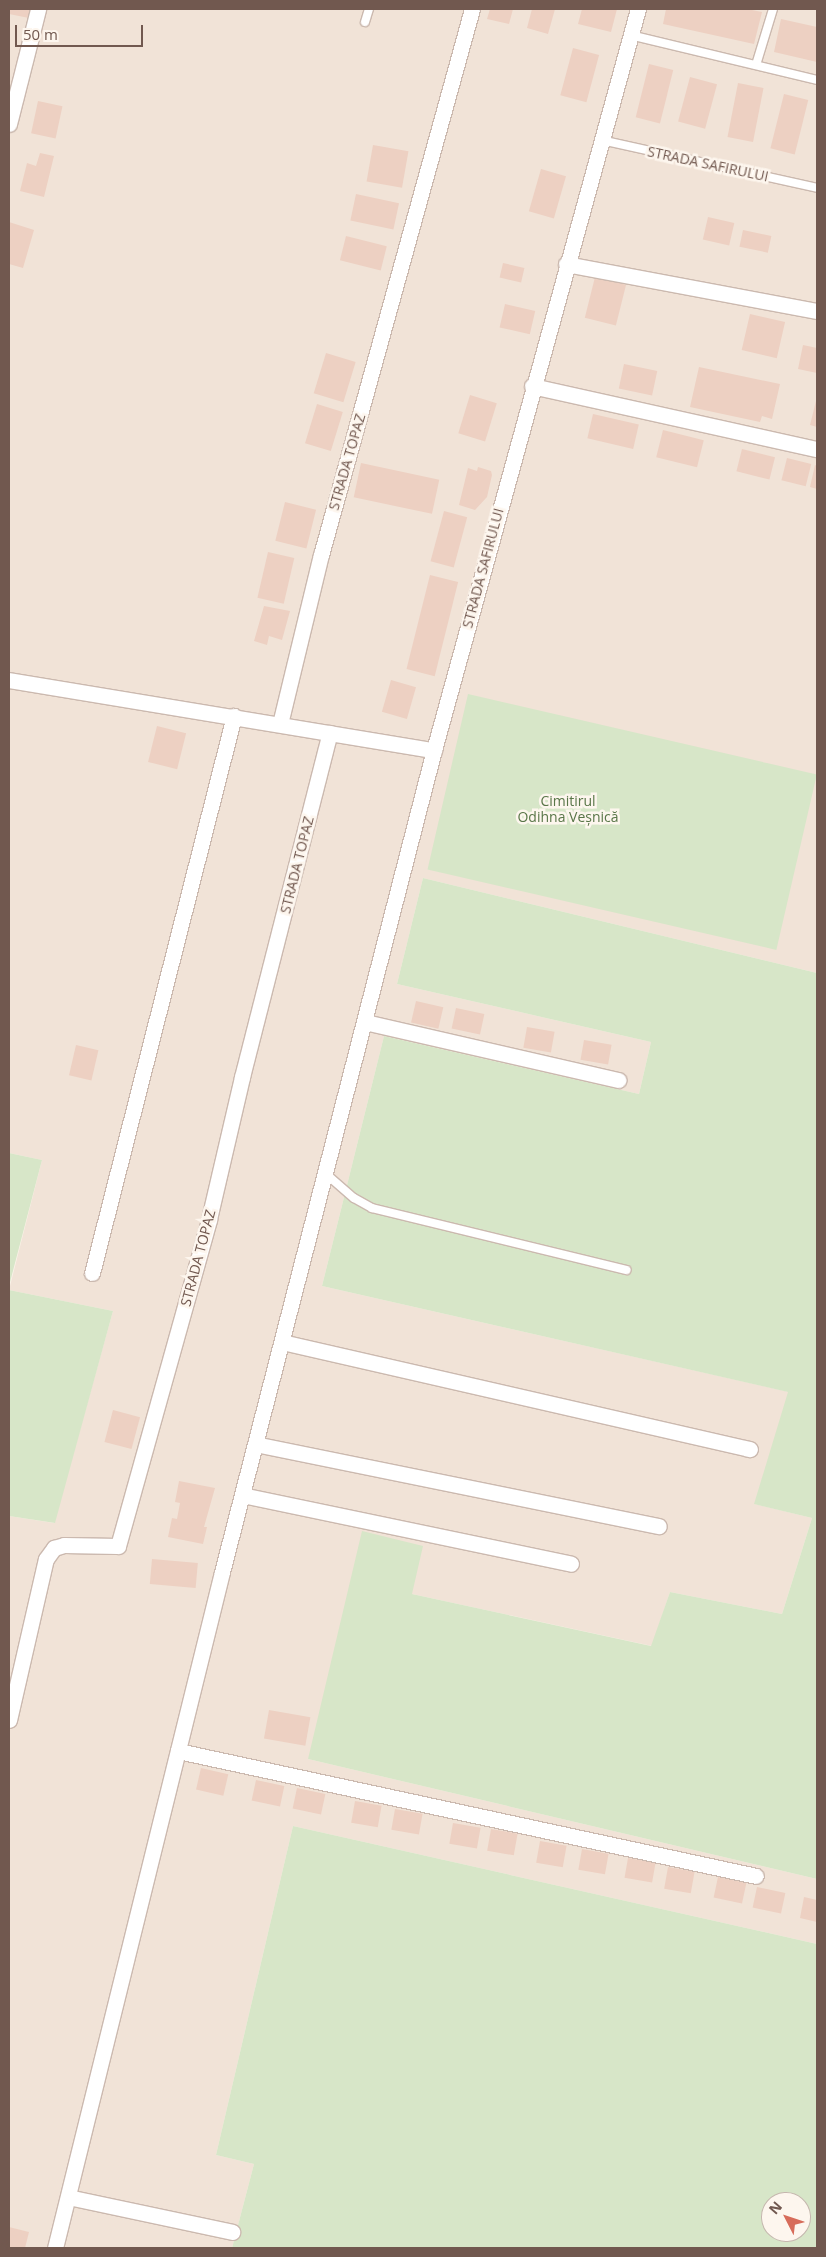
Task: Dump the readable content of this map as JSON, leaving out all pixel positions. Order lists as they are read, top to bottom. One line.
{"streets":{"street":["STRADA SAFIRULUI","STRADA TOPAZ"]},"parks":["Cimitirul Odihna Veșnică"],"scale_bar":"50 m","north":"top left"}
